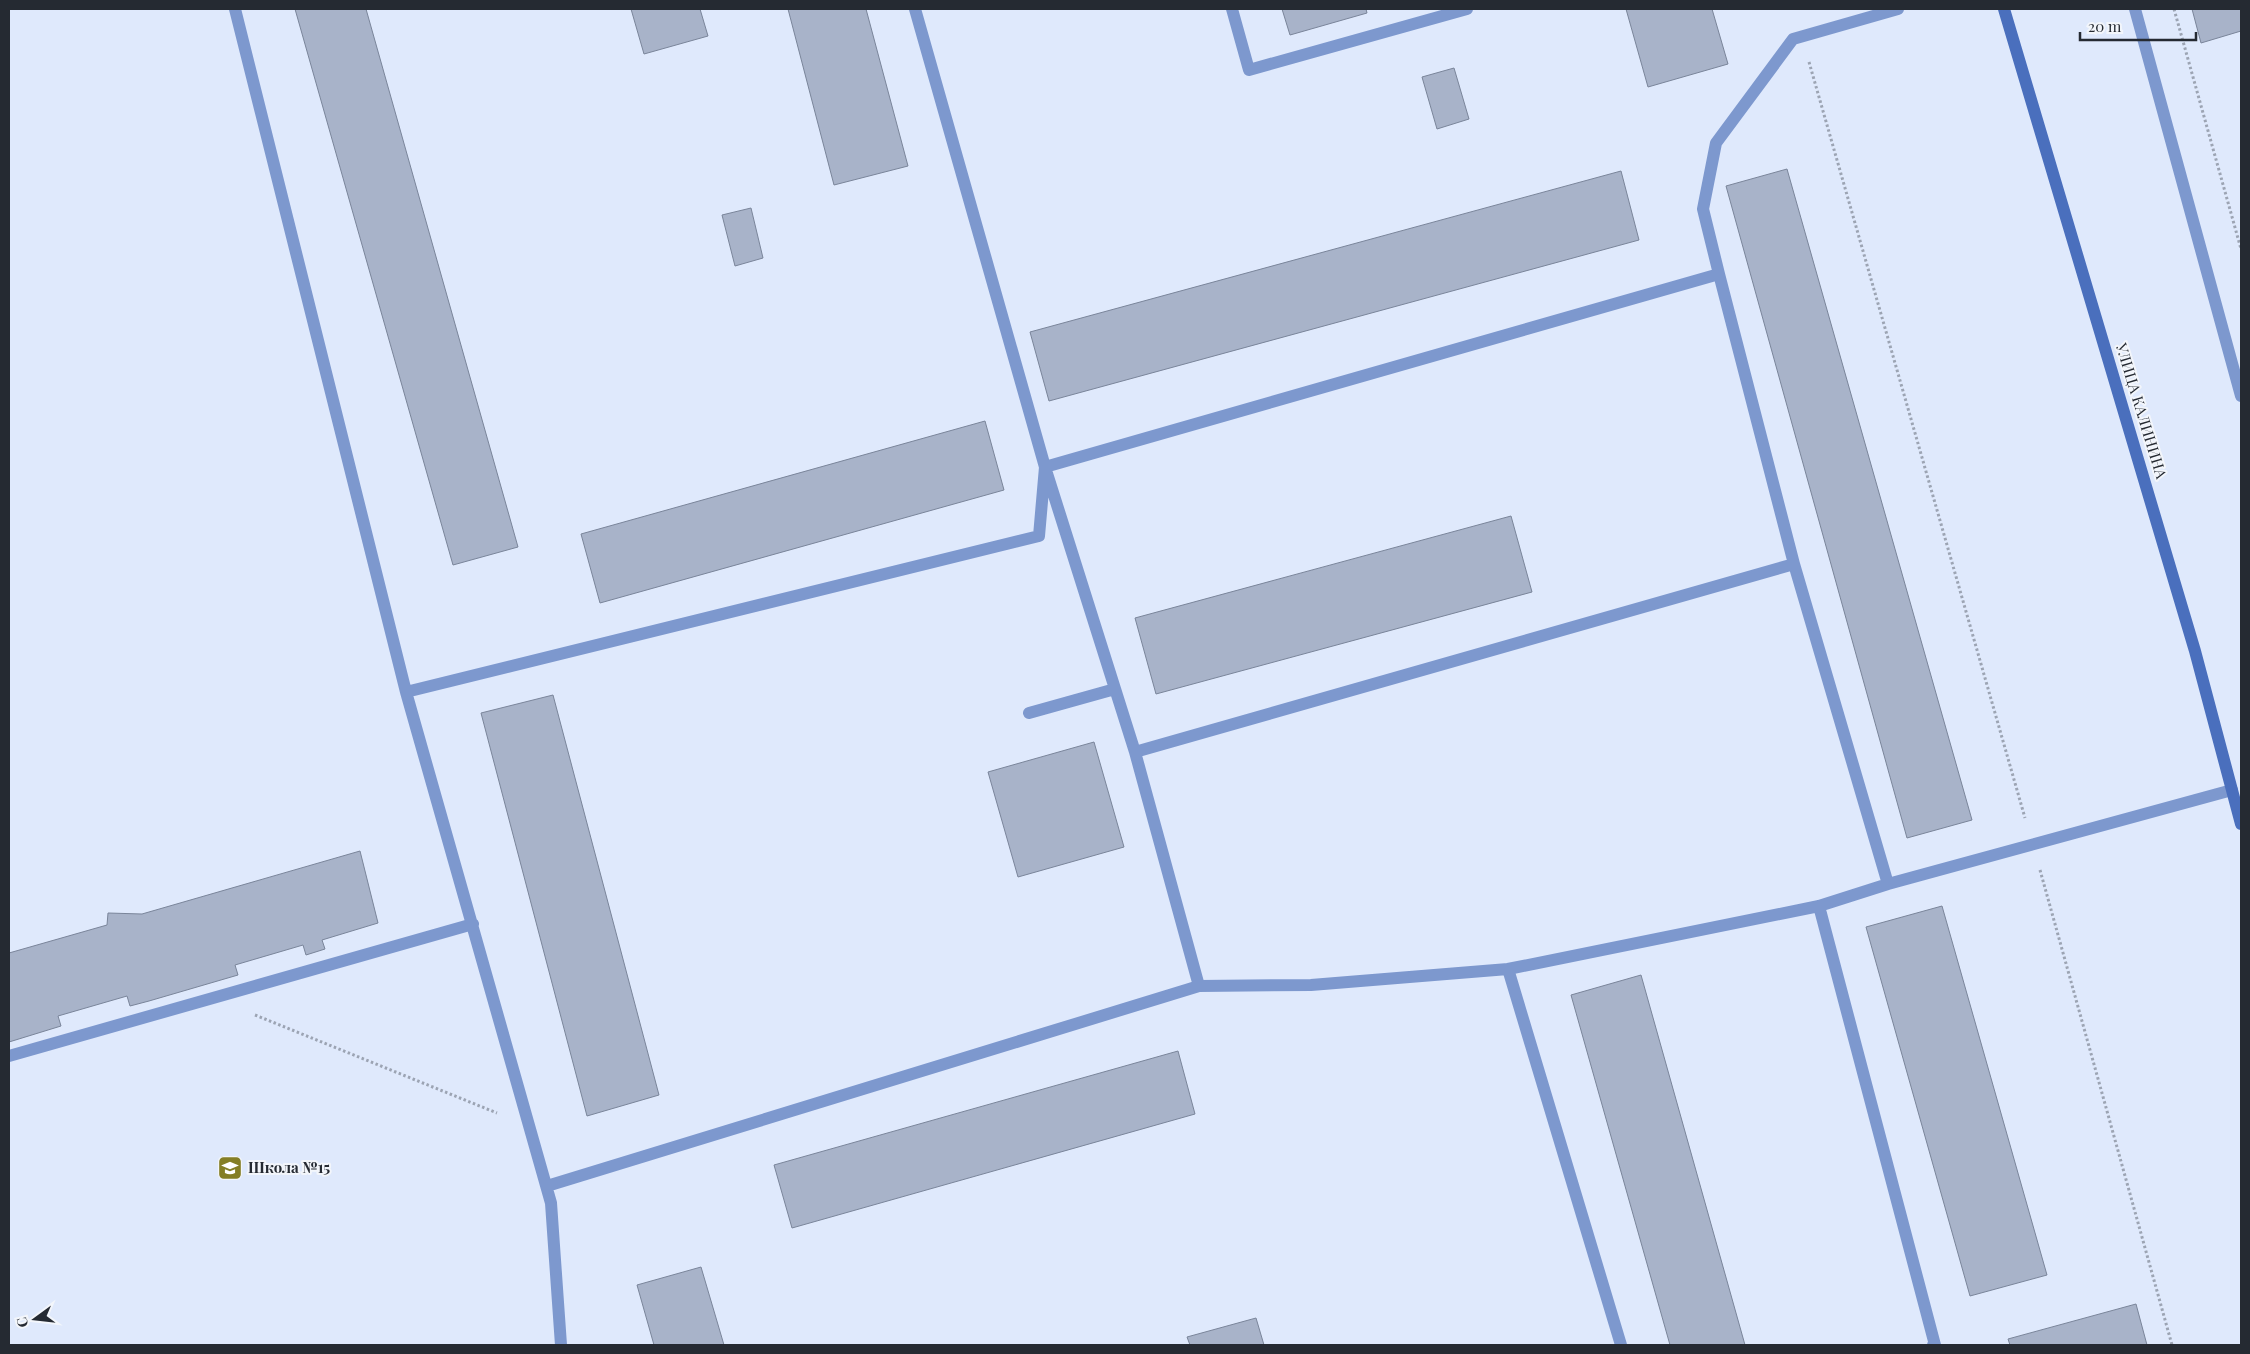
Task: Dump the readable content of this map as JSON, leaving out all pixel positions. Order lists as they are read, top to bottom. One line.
{"streets":{"street":["УЛИЦА КАЛИНИНА"]},"places":{"school or university":["Школа №15"]},"scale_bar":"20 m","north":"left"}
